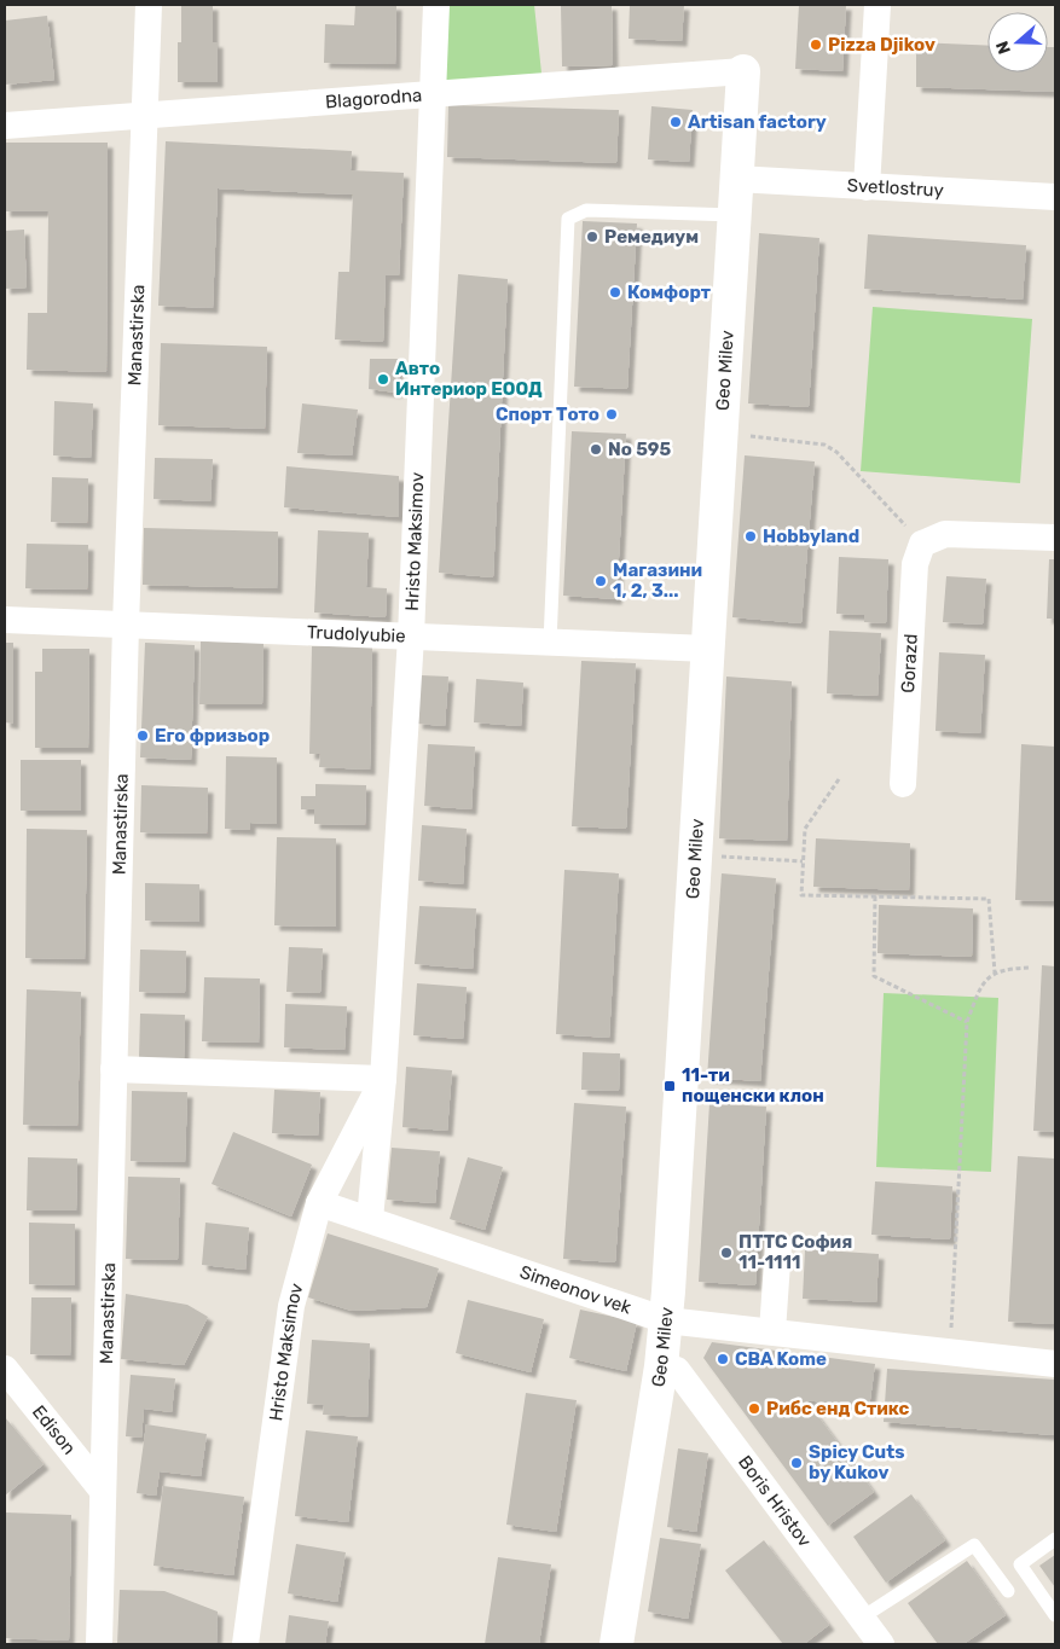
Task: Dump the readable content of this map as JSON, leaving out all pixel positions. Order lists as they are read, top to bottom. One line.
{"streets":{"street":["Blagorodna","Svetlostruy","Manastirska","Geo Milev","Hristo Maksimov","Trudolyubie","Gorazd","Simeonov vek","Edison","Boris Hristov"]},"crossings":[["Blagorodna","Manastirska"],["Blagorodna","Geo Milev"],["Blagorodna","Hristo Maksimov"],["Svetlostruy","Geo Milev"],["Manastirska","Trudolyubie"],["Manastirska","Edison"],["Geo Milev","Trudolyubie"],["Geo Milev","Simeonov vek"],["Geo Milev","Boris Hristov"],["Hristo Maksimov","Trudolyubie"],["Hristo Maksimov","Simeonov vek"]],"places":{"other":["Pizza Djikov","Artisan factory","Ремедиум","Комфорт","Авто Интериор ЕООД","Спорт Тото","No 595","Hobbyland","Магазини 1, 2, 3...","Его фризьор","ПТТС София 11-1111","CBA Kome","Рибс енд Стикс","Spicy Cuts by Kukov"],"transit":["11-ти пощенски клон"]},"north":"left"}
